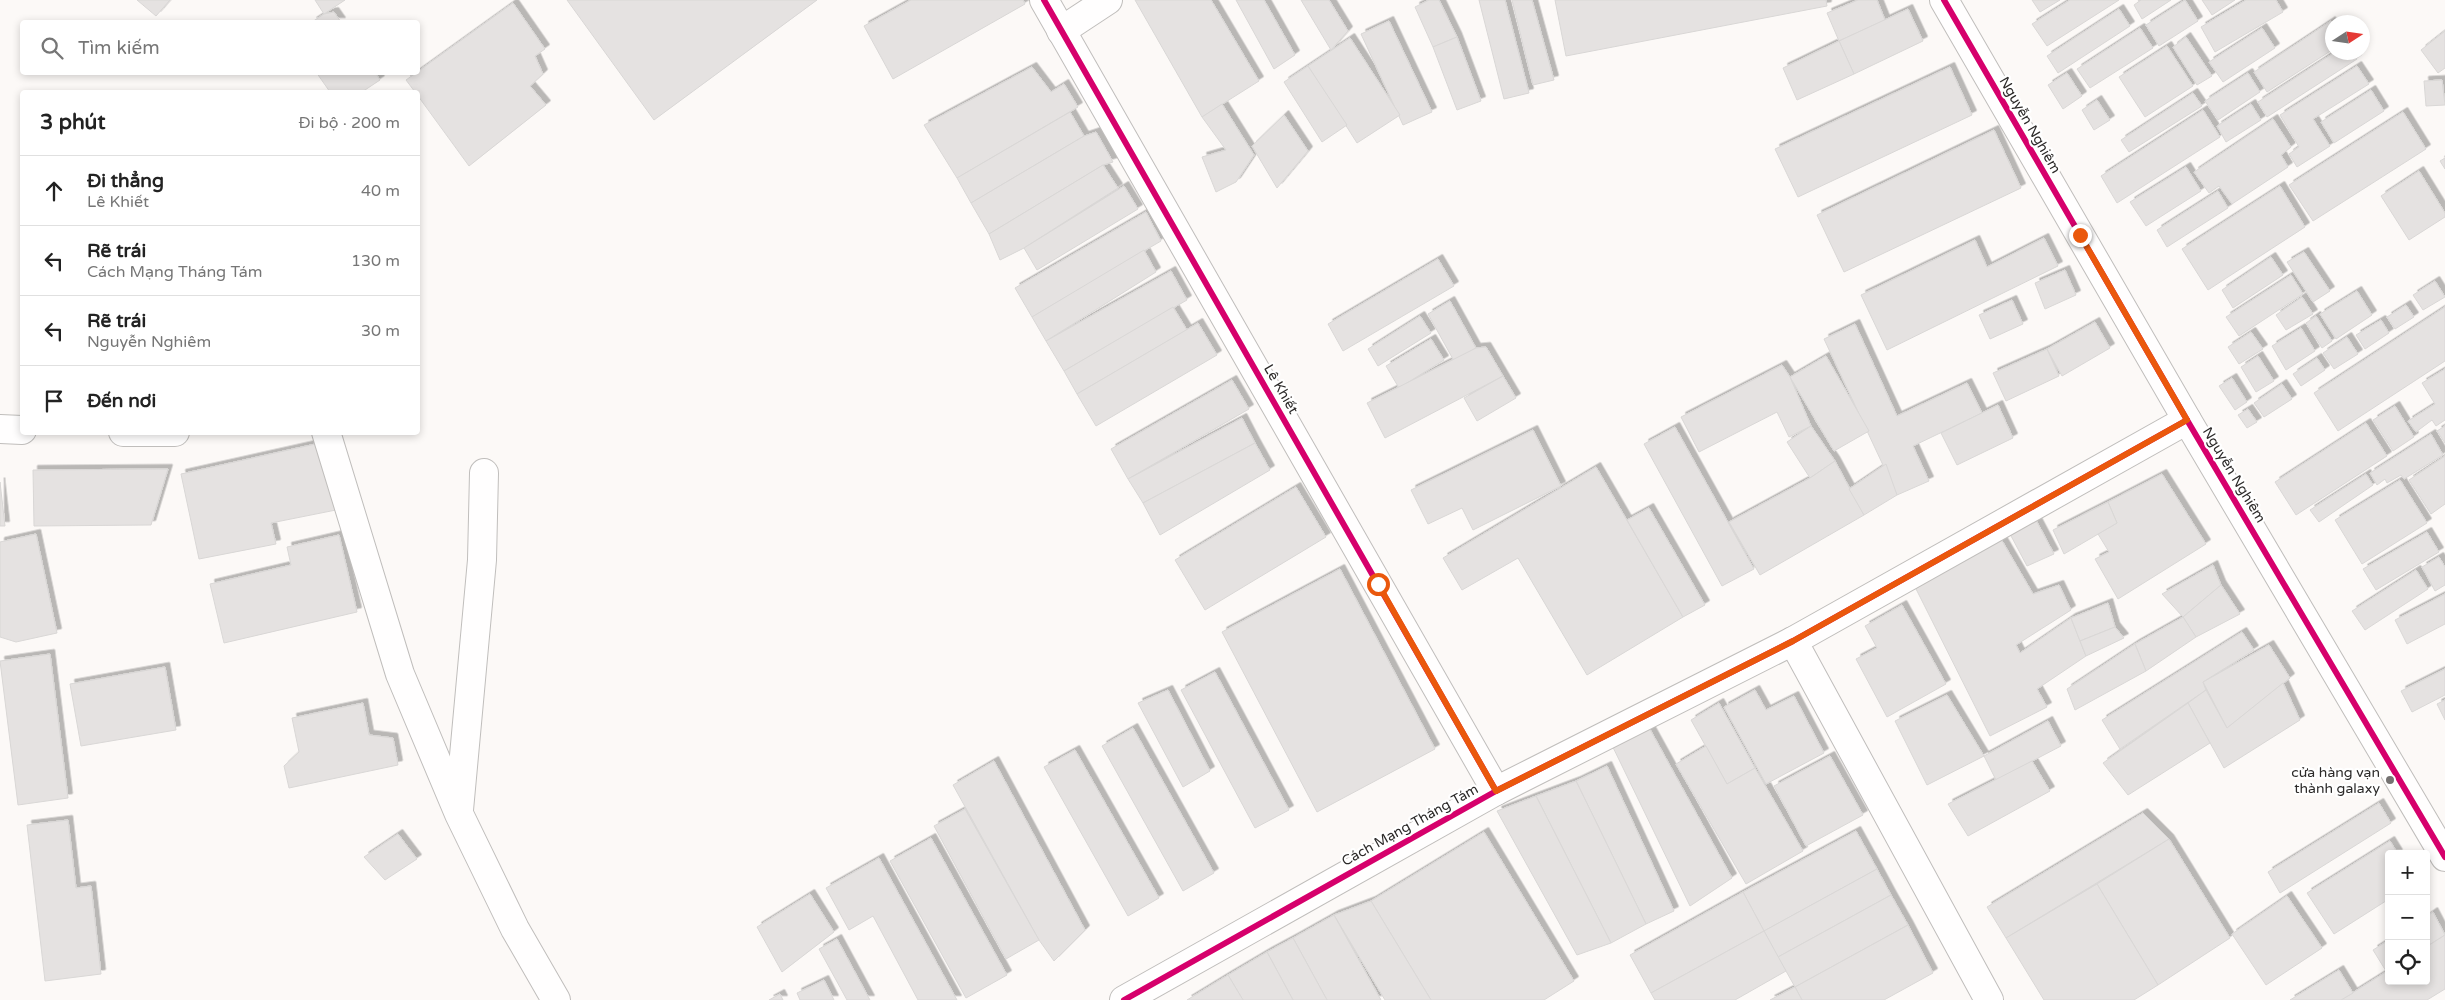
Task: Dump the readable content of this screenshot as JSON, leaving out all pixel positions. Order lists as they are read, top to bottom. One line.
{"streets":{"street":["Nguyễn Nghiêm","Lê Khiết","Cách Mạng Tháng Tám"]},"crossings":[["Nguyễn Nghiêm","Cách Mạng Tháng Tám"],["Lê Khiết","Cách Mạng Tháng Tám"]],"places":["cửa hàng vạn thành galaxy"],"north":"right","page":{"search":"Tìm kiếm","heading":["3 phút","Đi bộ · 200 m"],"list":[["Đi thẳng","Lê Khiết","40 m"],["Rẽ trái","Cách Mạng Tháng Tám","130 m"],["Rẽ trái","Nguyễn Nghiêm","30 m"],"Đến nơi"],"map_buttons":["+","−"]}}
